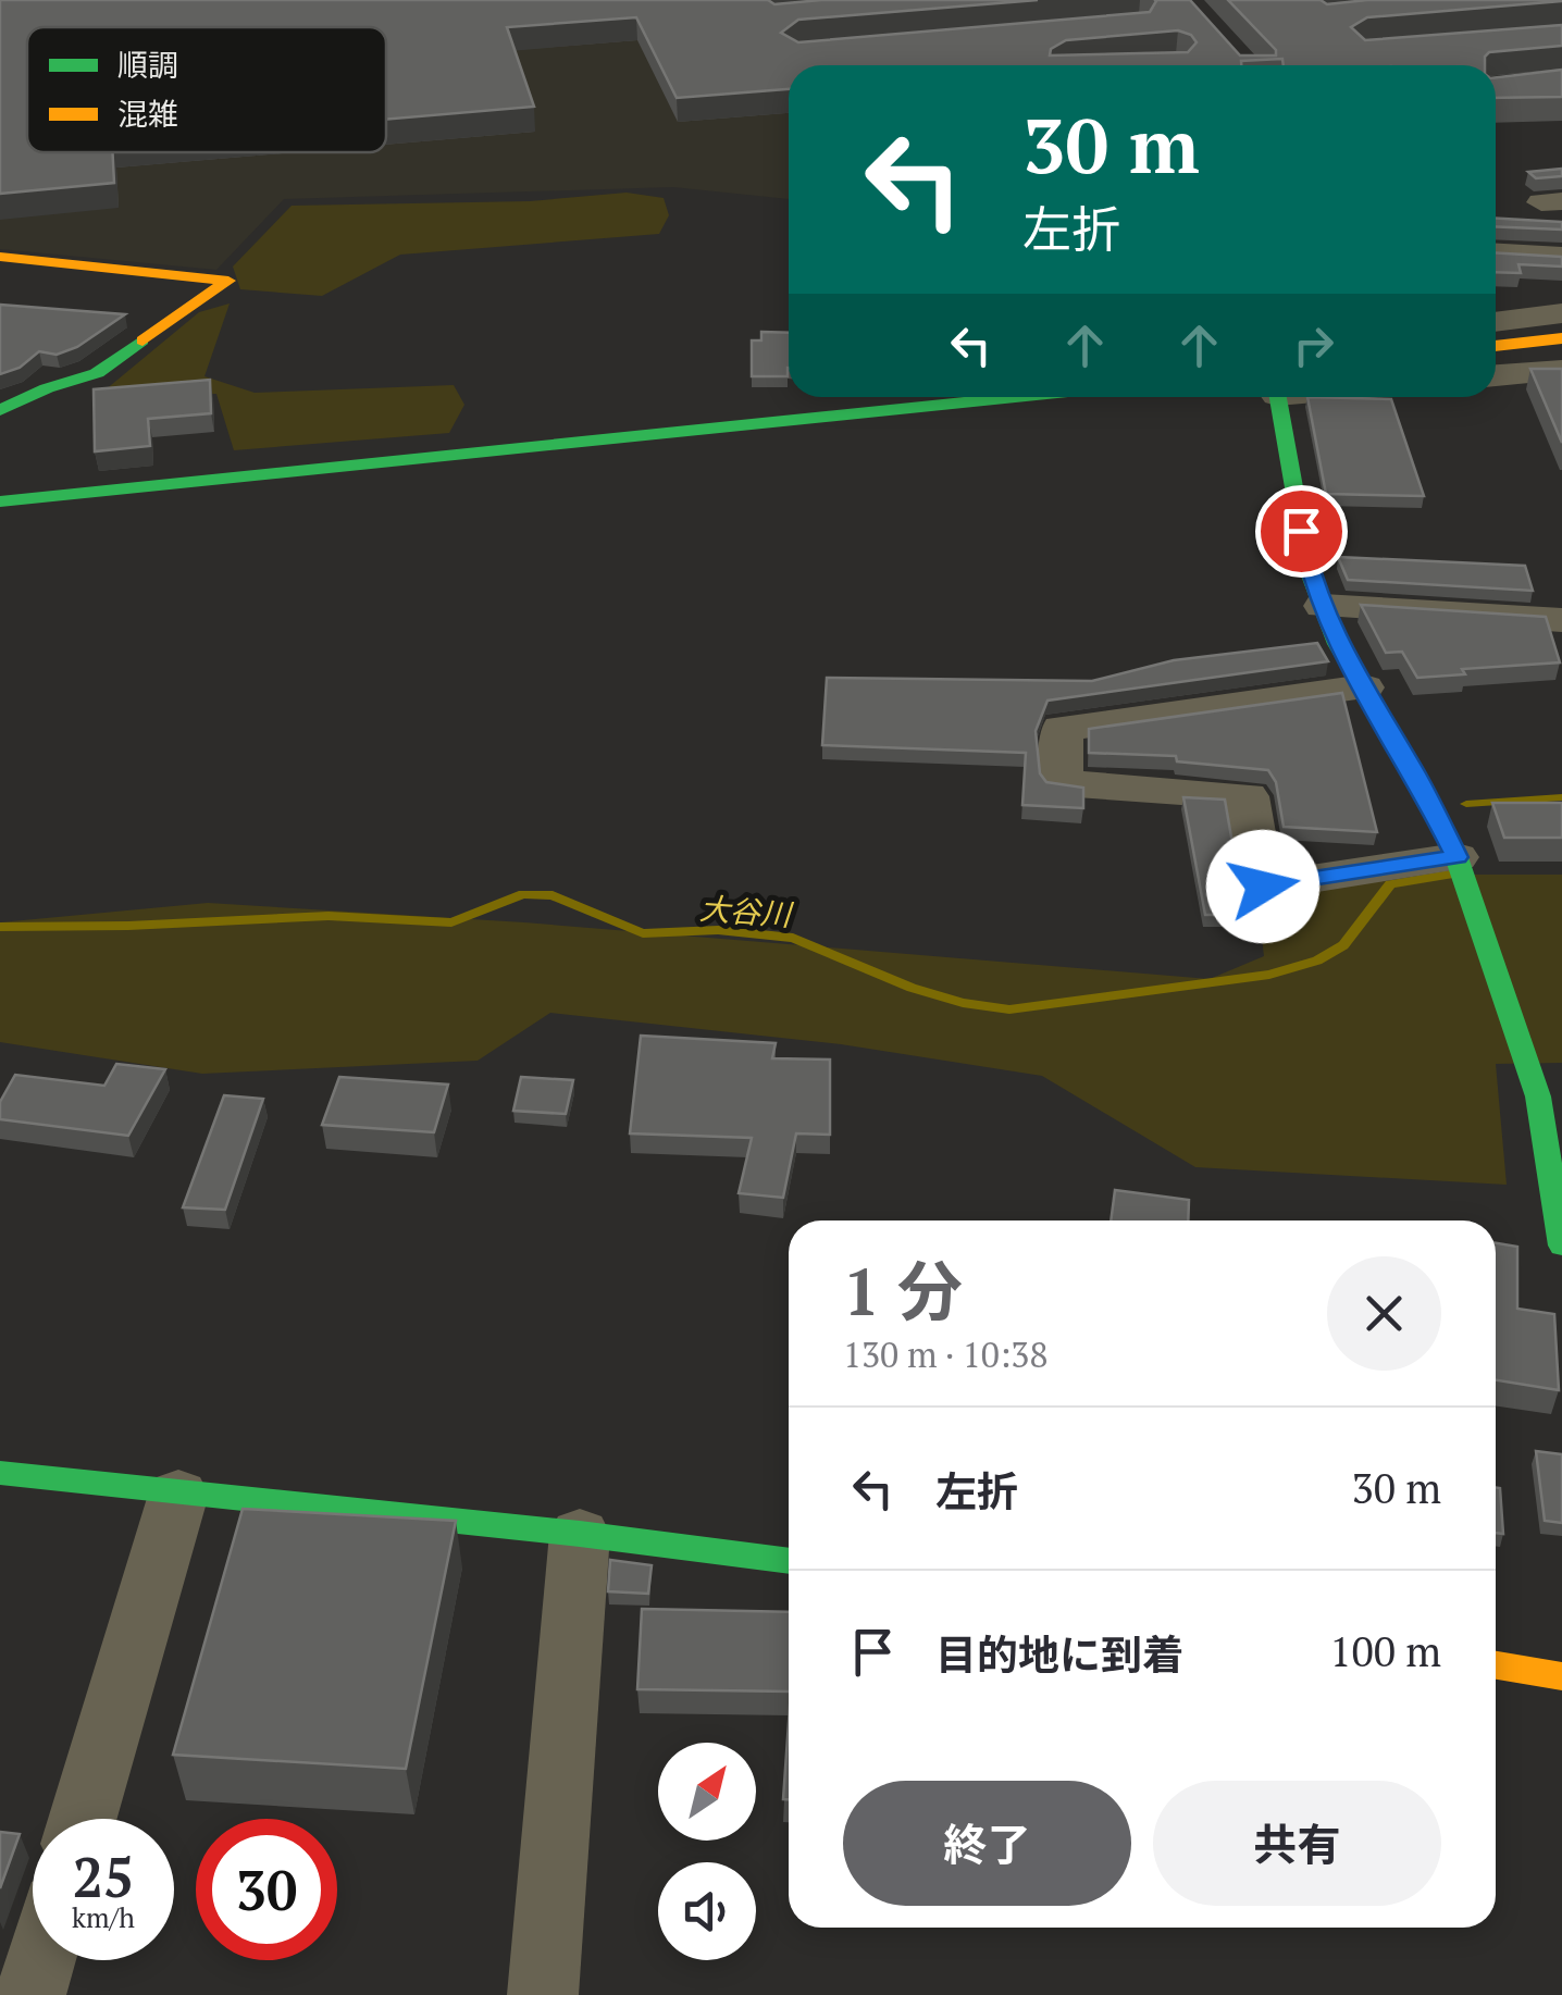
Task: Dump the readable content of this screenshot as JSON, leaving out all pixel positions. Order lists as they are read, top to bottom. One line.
{"water":["大谷川"],"legend":["順調","混雑"],"north":"top right","page":{"turn":["30 m","左折"],"heading":["1 分","130 m · 10:38"],"list":[{"name":"左折","value":"30 m"},{"name":"目的地に到着","value":"100 m"}],"buttons":["終了","共有"],"speed":"25 km/h","limit":"30"}}
